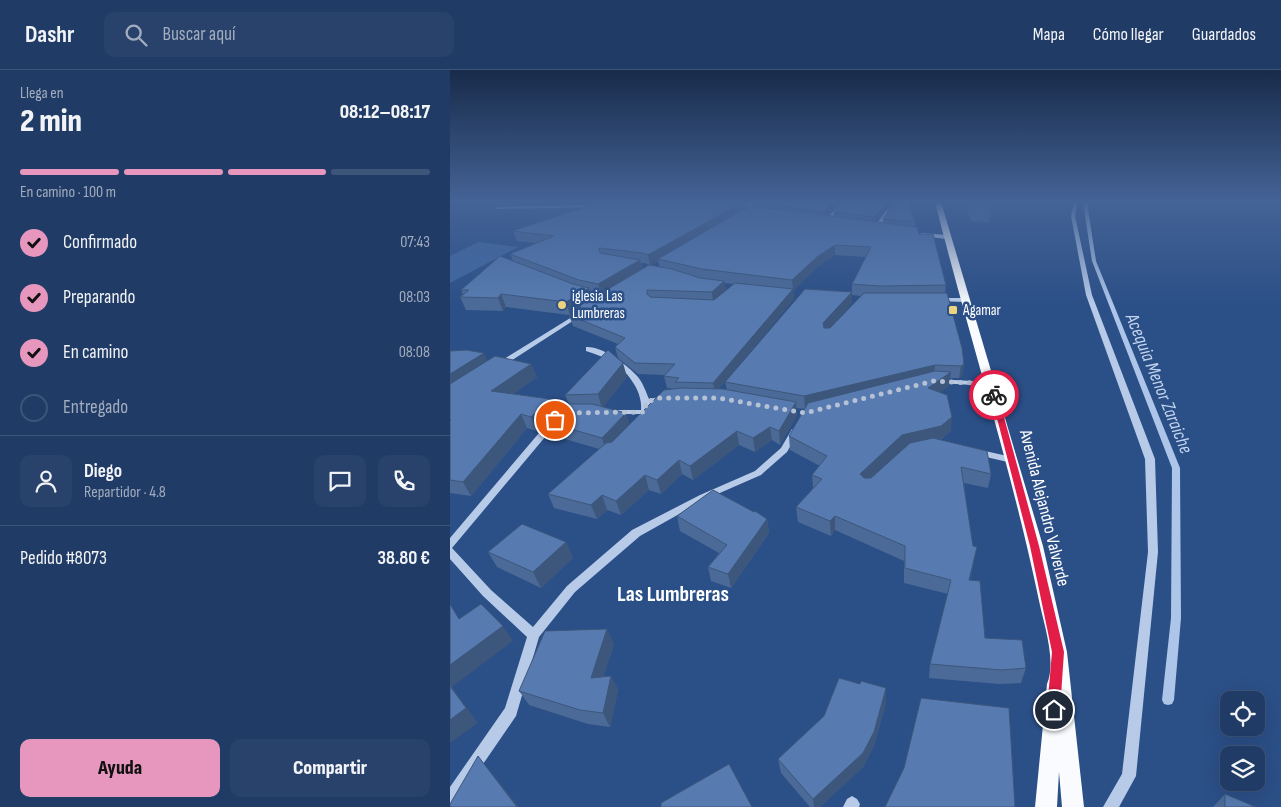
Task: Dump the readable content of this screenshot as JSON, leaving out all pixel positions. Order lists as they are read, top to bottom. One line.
{"streets":{"main road":["Avenida Alejandro Valverde"]},"districts":["Las Lumbreras"],"water":["Acequia Menor Zaraiche"],"places":{"other":["iglesia Las Lumbreras"],"transit":["Agamar"]},"page":{"header":"Dashr","search":"Buscar aquí","nav":["Mapa","Cómo llegar","Guardados"],"heading":["2 min","Llega en","08:12–08:17"],"panel":["Diego","Repartidor · 4.8","Pedido #8073","38.80 €"],"bar":"En camino · 100 m","list":[["Confirmado","07:43"],["Preparando","08:03"],["En camino","08:08"],"Entregado"],"buttons":["Ayuda","Compartir"]}}
